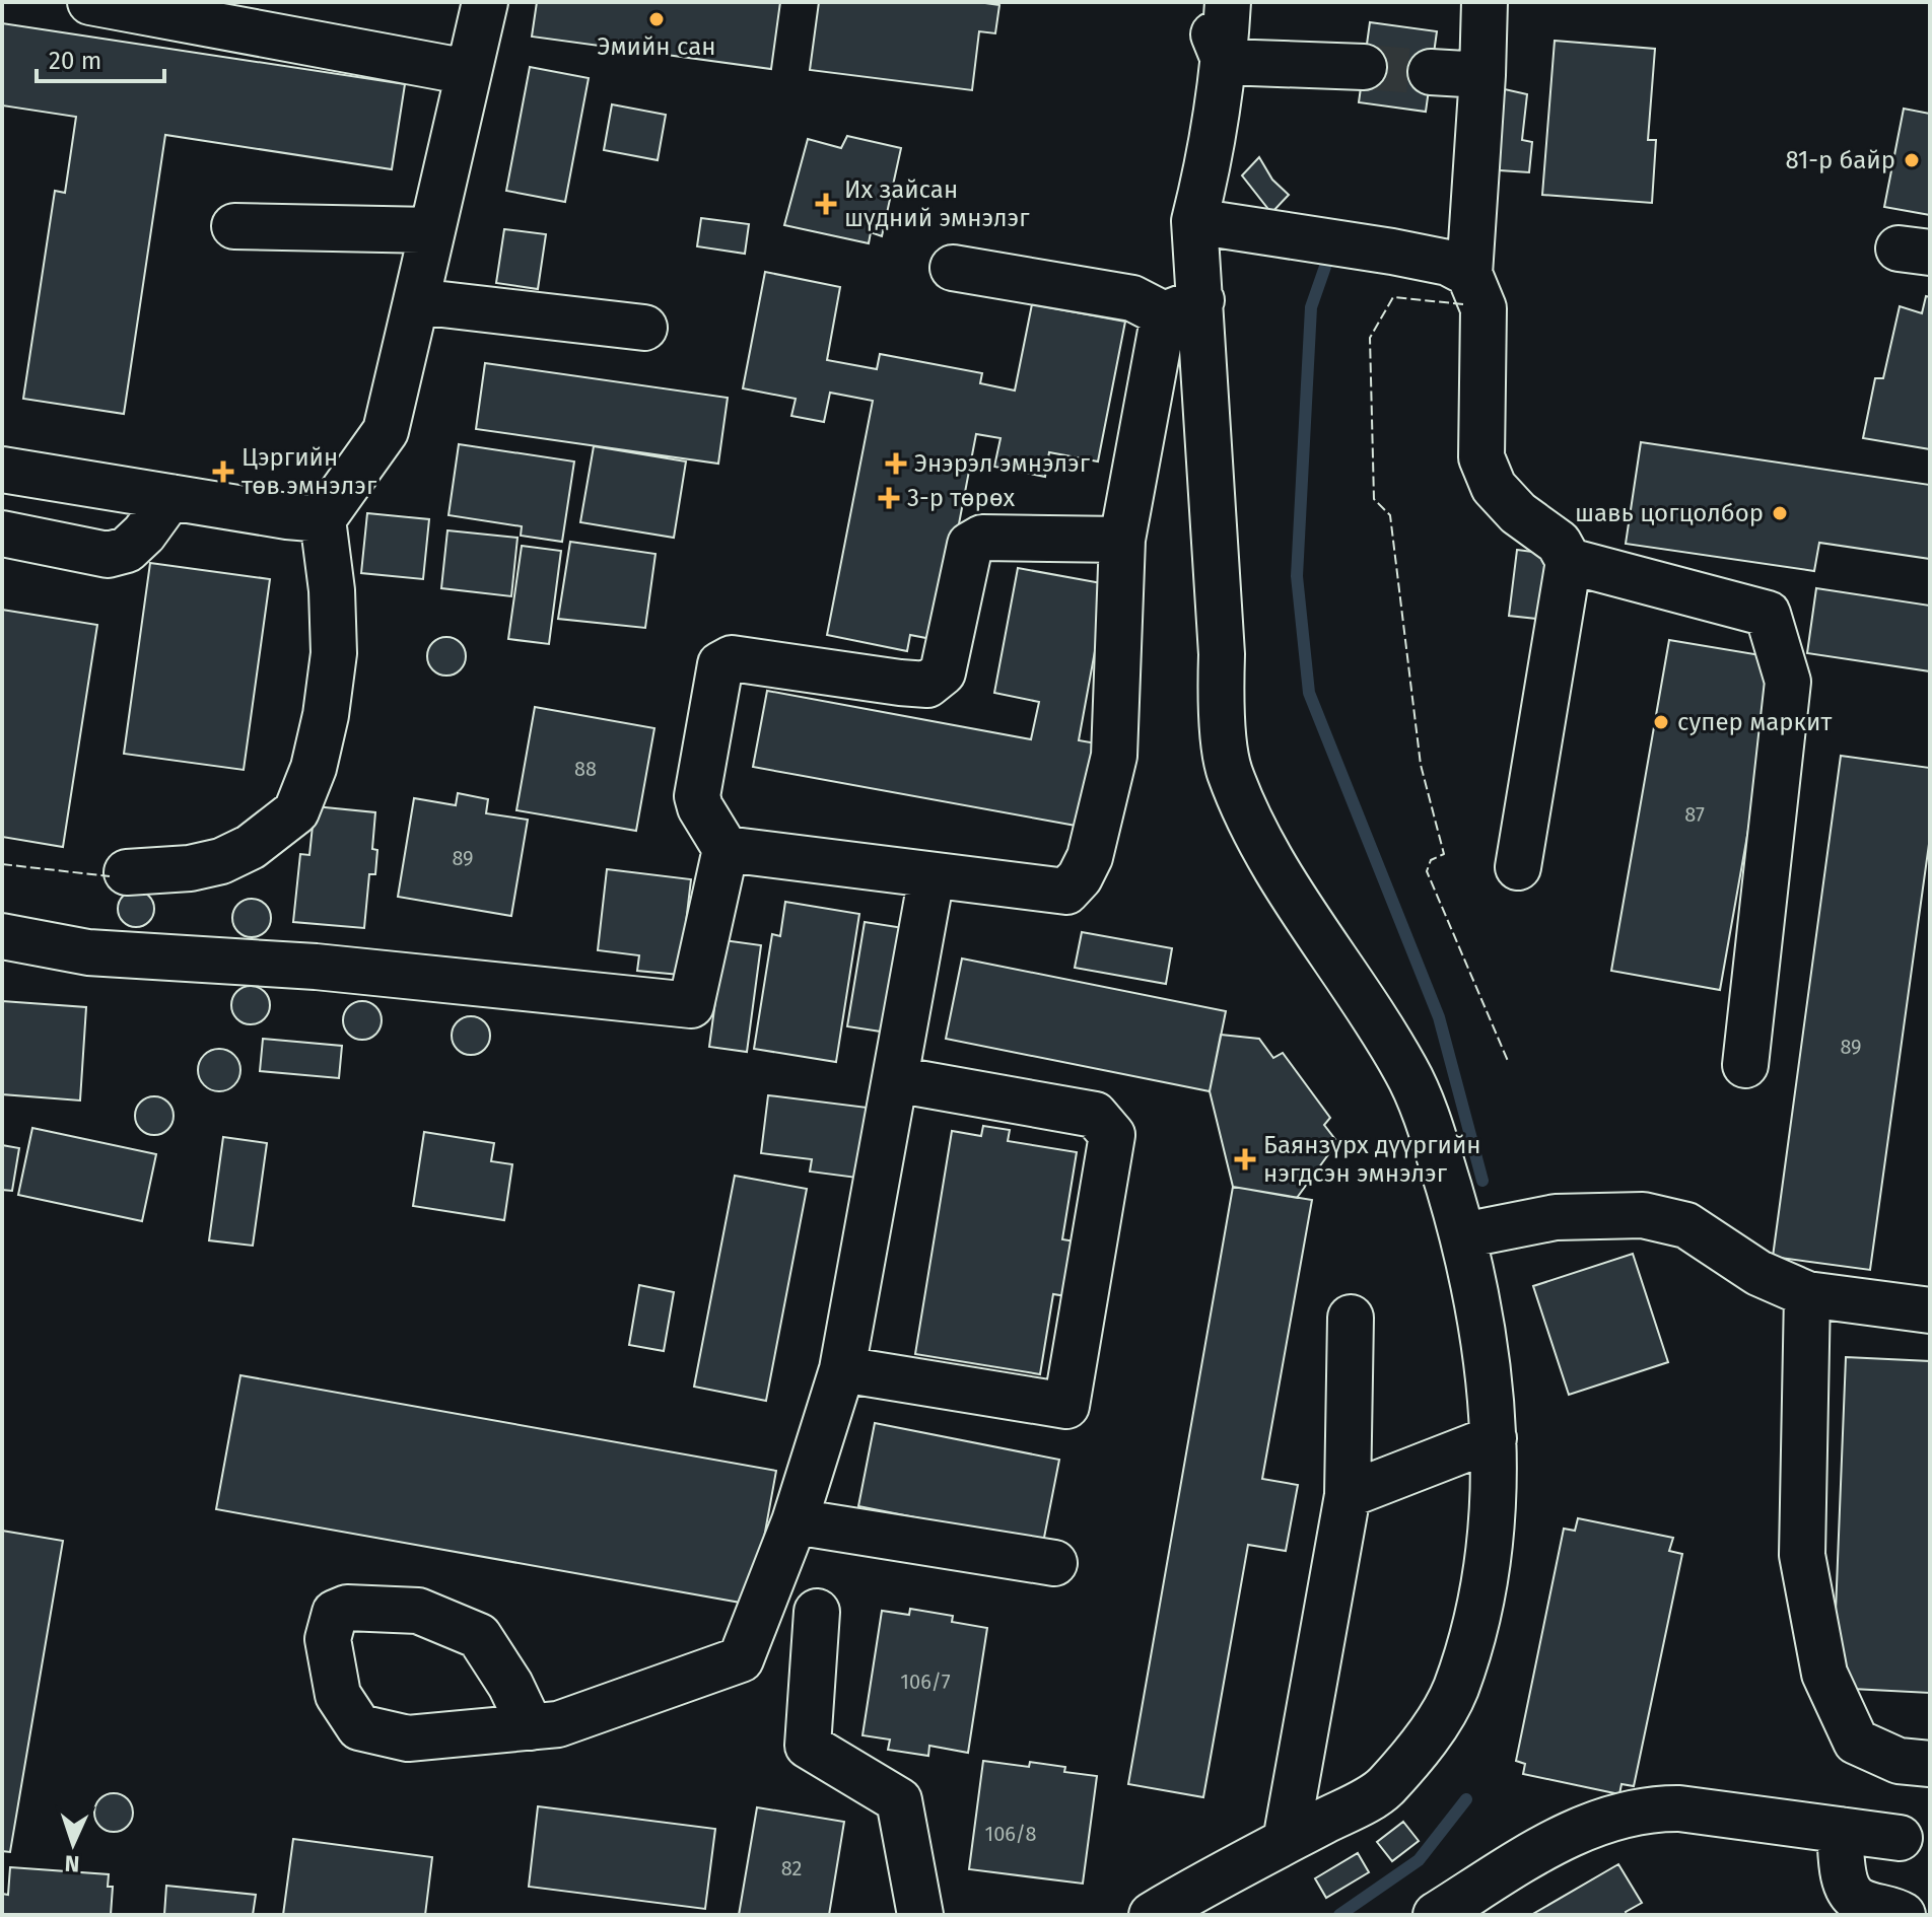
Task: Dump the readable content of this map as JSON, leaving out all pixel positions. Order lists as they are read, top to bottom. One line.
{"places":{"other":["Эмийн сан","81-р байр","шавь цогцолбор","супер маркит"],"health":["Их зайсан шүдний эмнэлэг","Энэрэл эмнэлэг","Цэргийн төв эмнэлэг","3-р төрөх","Баянзүрх дүүргийн нэгдсэн эмнэлэг"]},"house_numbers":["88","87","89","89","106/7","106/8","82"],"scale_bar":"20 m","north":"bottom"}
